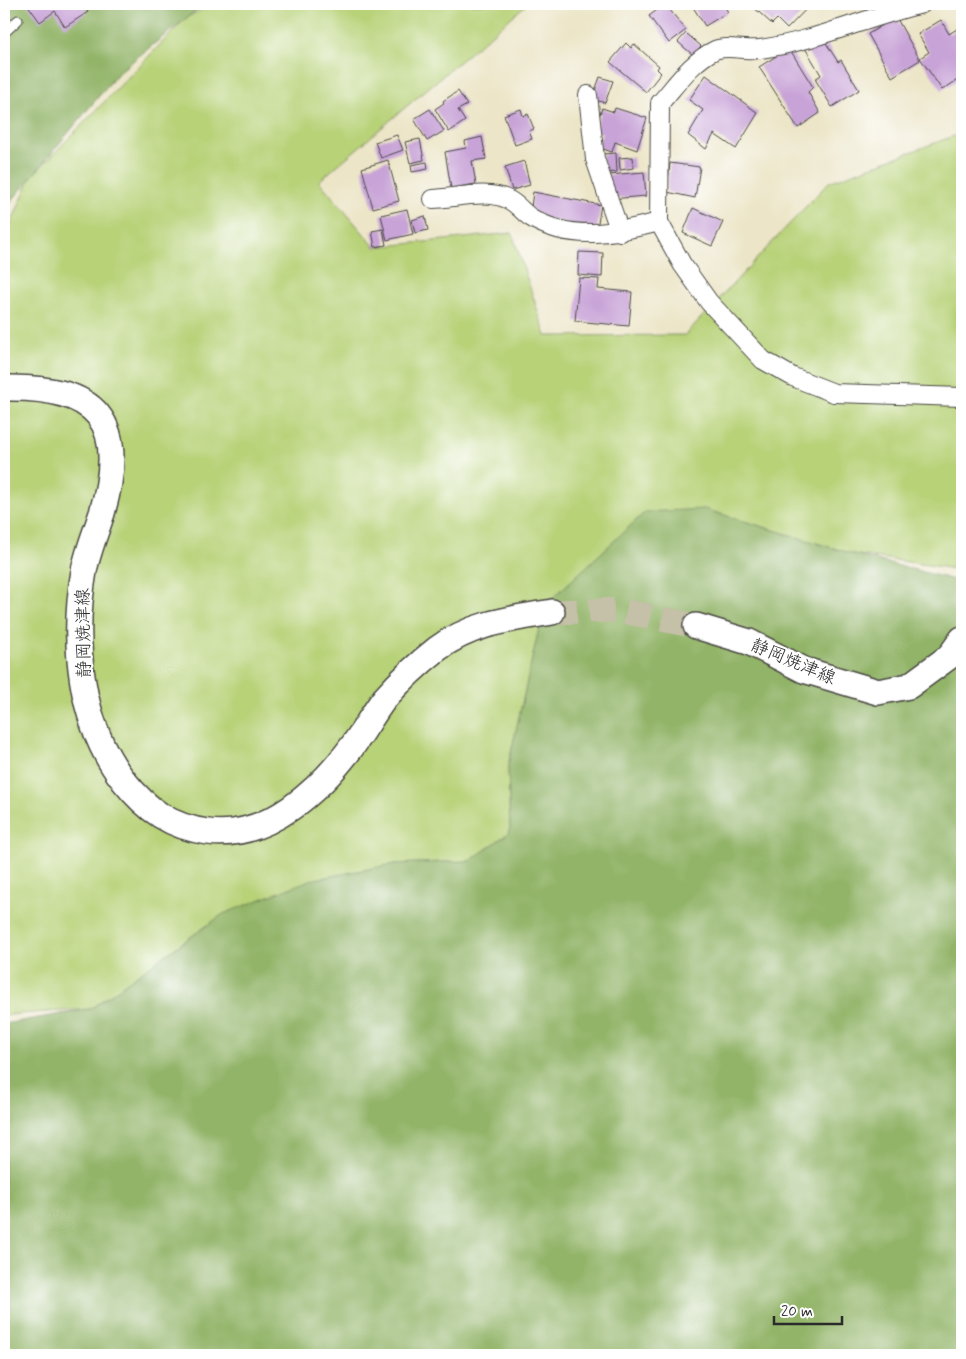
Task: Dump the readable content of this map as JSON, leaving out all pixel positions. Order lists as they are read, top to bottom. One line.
{"streets":{"main road":["静岡焼津線"]},"scale_bar":"20 m"}
